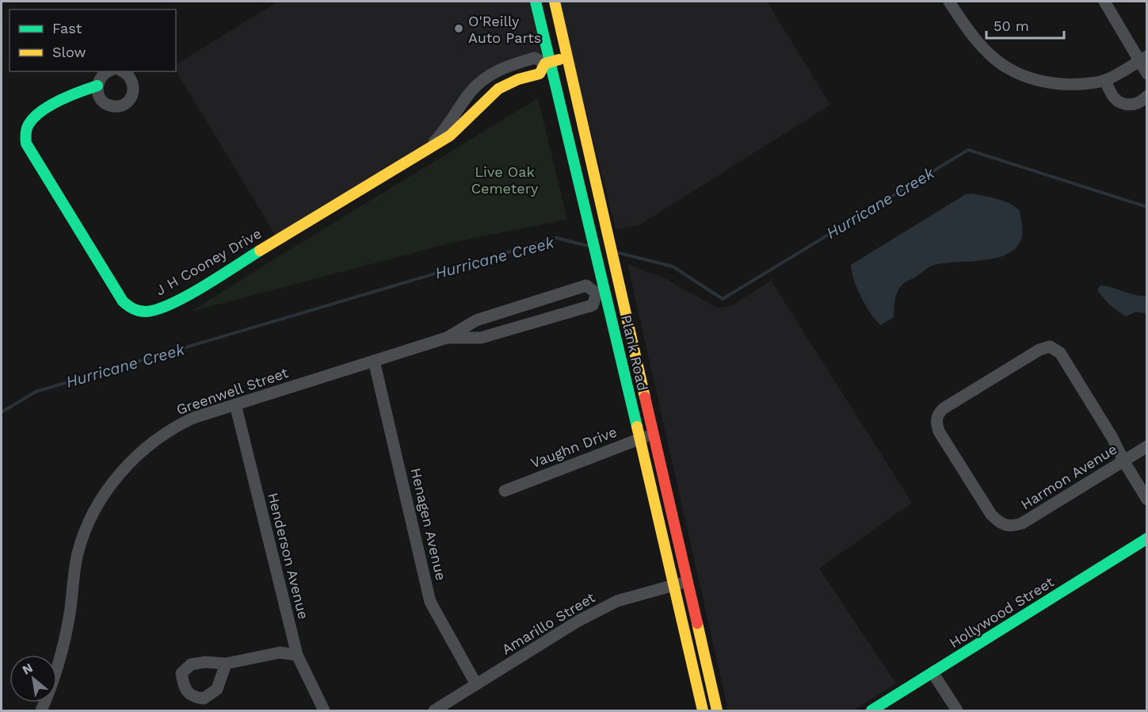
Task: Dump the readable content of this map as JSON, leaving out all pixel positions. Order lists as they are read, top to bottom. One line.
{"streets":{"main road":["J H Cooney Drive","Plank Road","Hollywood Street"],"street":["Greenwell Street","Vaughn Drive","Harmon Avenue","Henagen Avenue","Henderson Avenue","Amarillo Street"]},"crossings":[["J H Cooney Drive","Plank Road"],["Plank Road","Greenwell Street"],["Plank Road","Vaughn Drive"],["Plank Road","Amarillo Street"],["Greenwell Street","Henagen Avenue"],["Greenwell Street","Henderson Avenue"],["Henagen Avenue","Amarillo Street"]],"water":["Hurricane Creek"],"parks":["Live Oak Cemetery"],"places":["O'Reilly Auto Parts"],"legend":["Fast","Slow"],"scale_bar":"50 m","north":"top left"}
